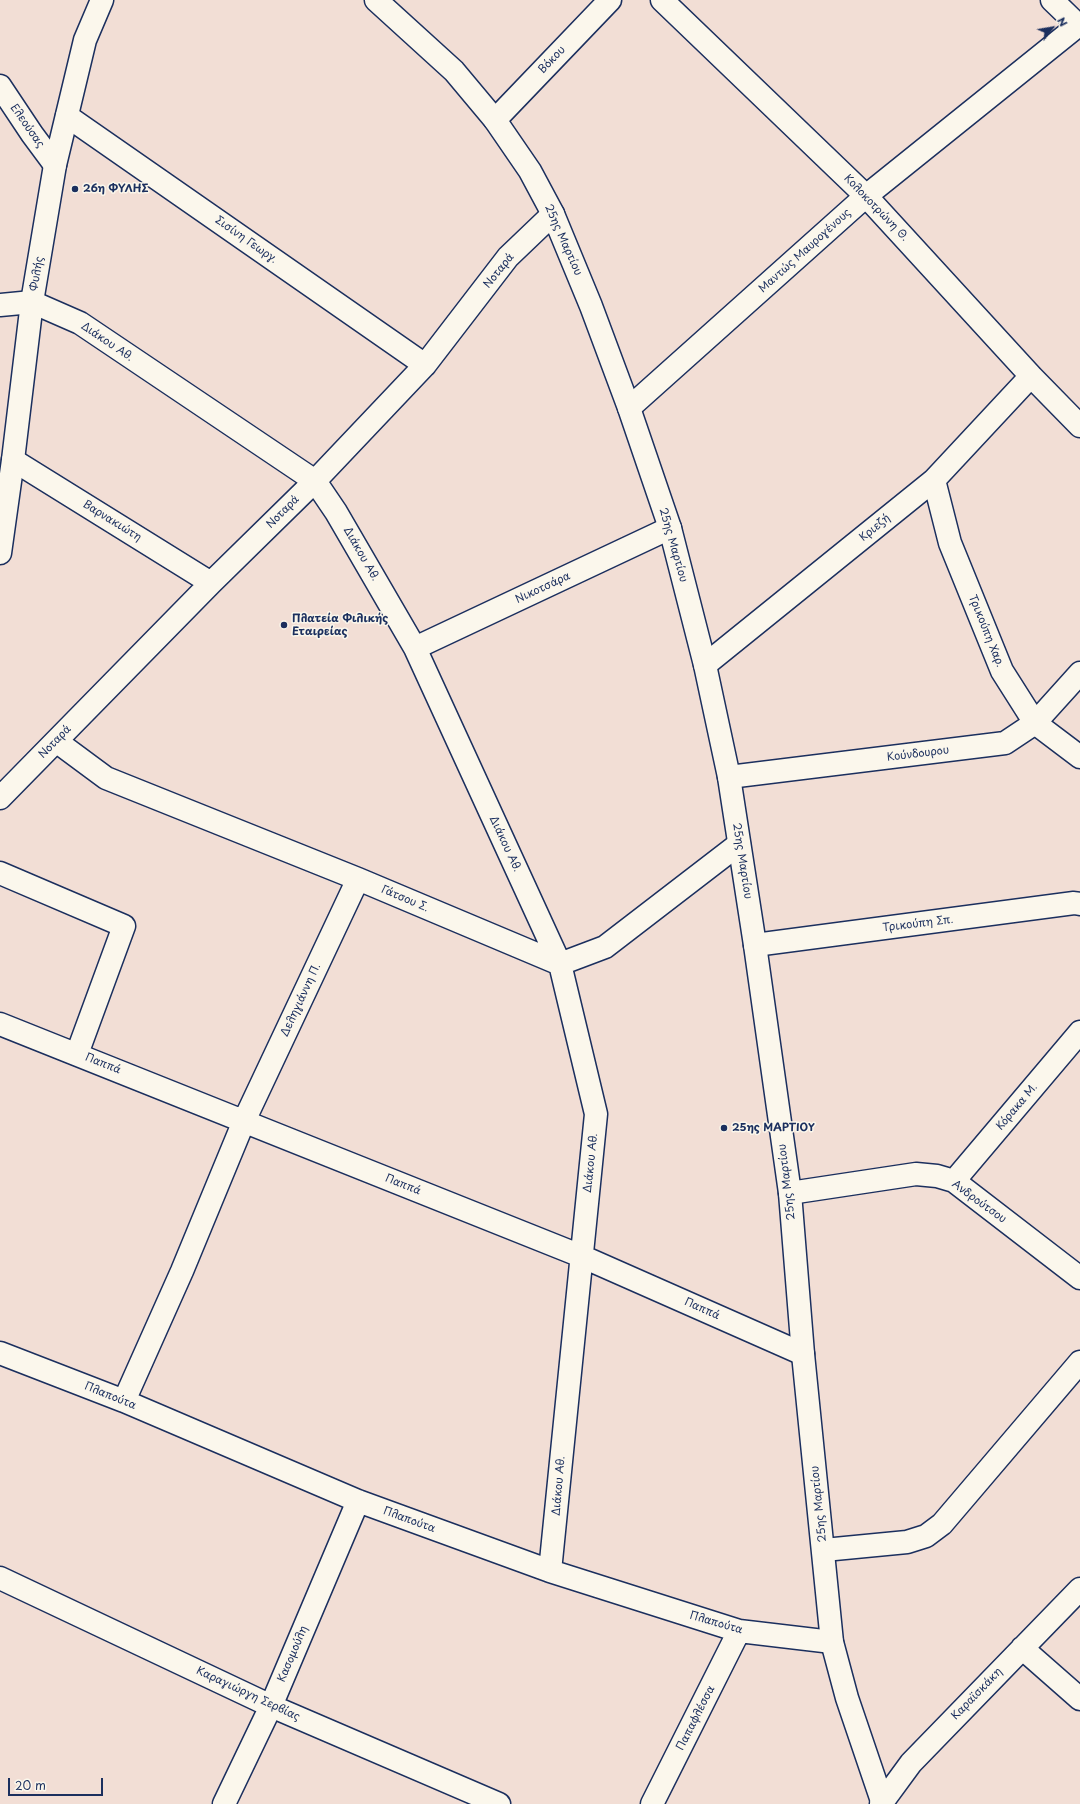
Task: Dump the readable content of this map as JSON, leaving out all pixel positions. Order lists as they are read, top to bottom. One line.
{"streets":{"street":["Βόκου","Ελεούσας","Κολοκοτρώνη Θ.","Σισίνη Γεωργ.","25ης Μαρτίου","Μαντώς Μαυρογένους","Νοταρά","Φυλής","Διάκου Αθ.","Βαρνακιώτη","Κριεζή","Νικοτσάρα","Τρικούπη Χαρ.","Κούνδουρου","Γάτσου Σ.","Τρικούπη Σπ.","Δεληγιάννη Π.","Παππά","Κόρακα Μ.","Ανδρούτσου","Πλαπούτα","Κασομούλη","Καραγιώργη Σερβίας","Καραϊσκάκη","Παπαφλέσσα"]},"crossings":[["Βόκου","25ης Μαρτίου"],["Ελεούσας","Φυλής"],["Κολοκοτρώνη Θ.","Μαντώς Μαυρογένους"],["Κολοκοτρώνη Θ.","Κριεζή"],["Σισίνη Γεωργ.","Νοταρά"],["Σισίνη Γεωργ.","Φυλής"],["25ης Μαρτίου","Μαντώς Μαυρογένους"],["25ης Μαρτίου","Νοταρά"],["25ης Μαρτίου","Κριεζή"],["25ης Μαρτίου","Νικοτσάρα"],["25ης Μαρτίου","Κούνδουρου"],["25ης Μαρτίου","Τρικούπη Σπ."],["25ης Μαρτίου","Παππά"],["25ης Μαρτίου","Ανδρούτσου"],["25ης Μαρτίου","Πλαπούτα"],["25ης Μαρτίου","Καραϊσκάκη"],["Νοταρά","Διάκου Αθ."],["Νοταρά","Βαρνακιώτη"],["Νοταρά","Γάτσου Σ."],["Φυλής","Διάκου Αθ."],["Φυλής","Βαρνακιώτη"],["Διάκου Αθ.","Νικοτσάρα"],["Διάκου Αθ.","Γάτσου Σ."],["Διάκου Αθ.","Παππά"],["Διάκου Αθ.","Πλαπούτα"],["Κριεζή","Τρικούπη Χαρ."],["Τρικούπη Χαρ.","Κούνδουρου"],["Γάτσου Σ.","Δεληγιάννη Π."],["Δεληγιάννη Π.","Παππά"],["Δεληγιάννη Π.","Πλαπούτα"],["Κόρακα Μ.","Ανδρούτσου"],["Πλαπούτα","Κασομούλη"],["Πλαπούτα","Παπαφλέσσα"],["Κασομούλη","Καραγιώργη Σερβίας"]],"places":["26η ΦΥΛΗΣ","Πλατεία Φιλικής Εταιρείας","25ης ΜΑΡΤΙΟΥ"],"scale_bar":"20 m","north":"top right"}
